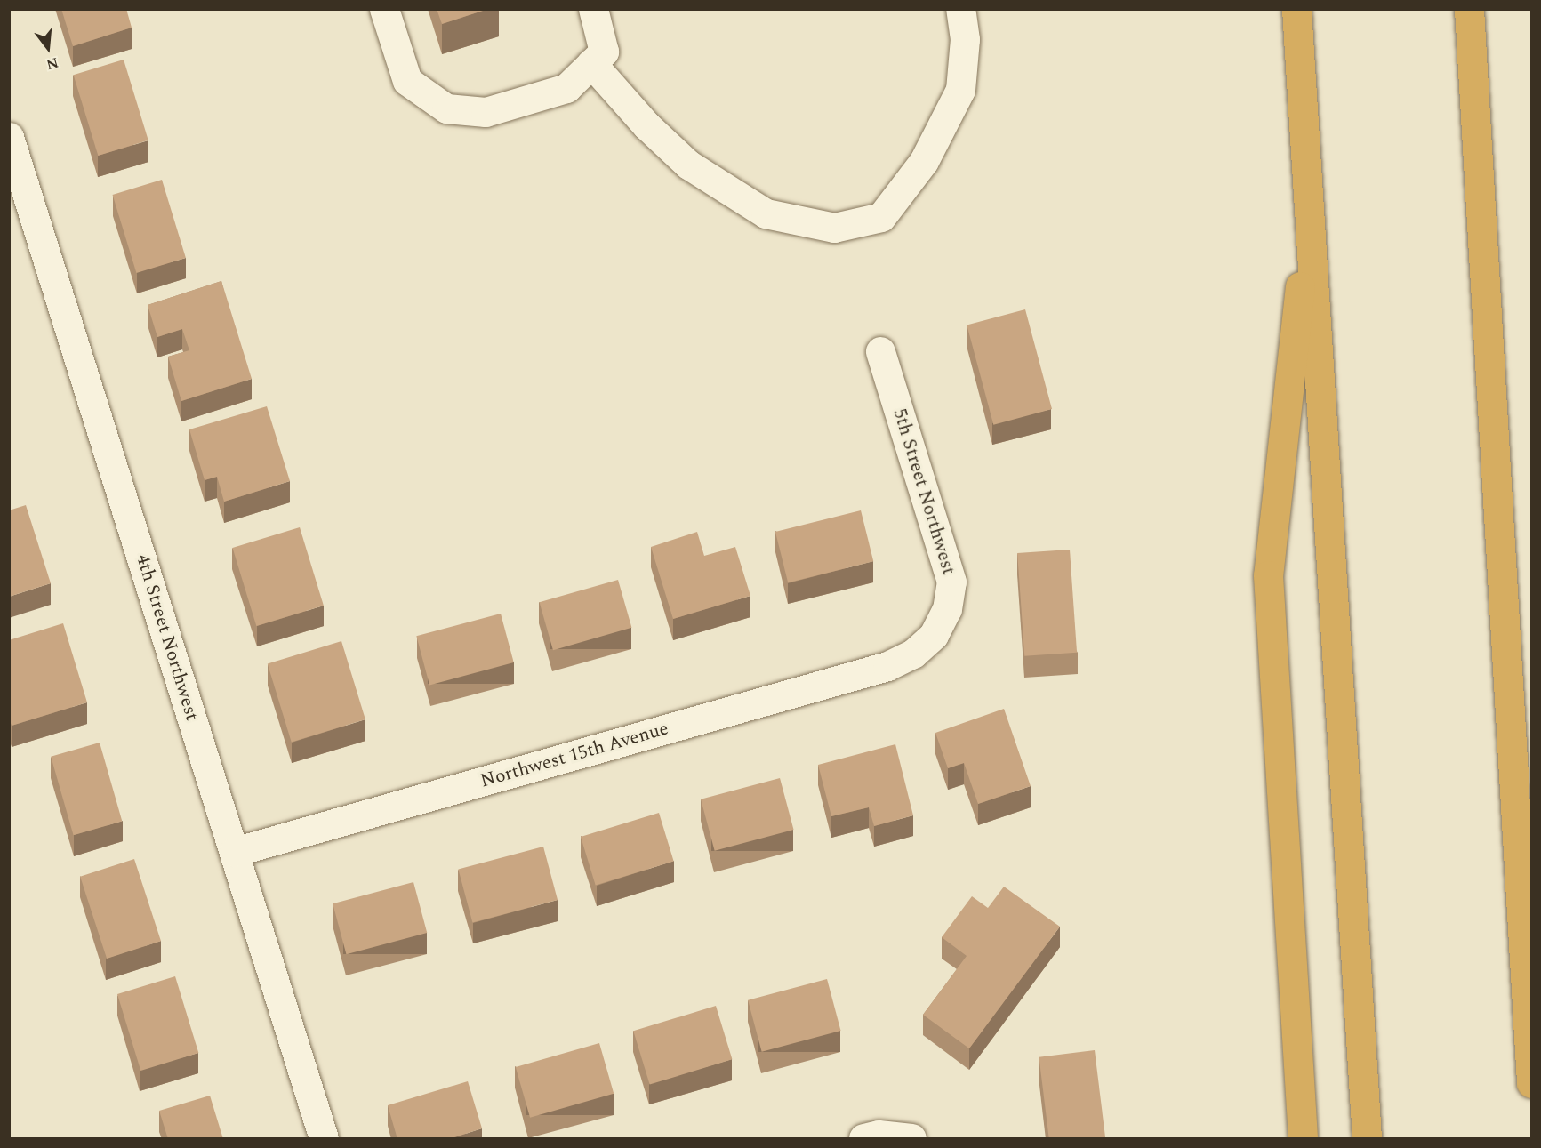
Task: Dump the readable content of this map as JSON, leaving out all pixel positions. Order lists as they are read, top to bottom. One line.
{"streets":{"street":["5th Street Northwest","4th Street Northwest","Northwest 15th Avenue"]},"crossings":[["5th Street Northwest","Northwest 15th Avenue"],["4th Street Northwest","Northwest 15th Avenue"]],"north":"bottom"}
